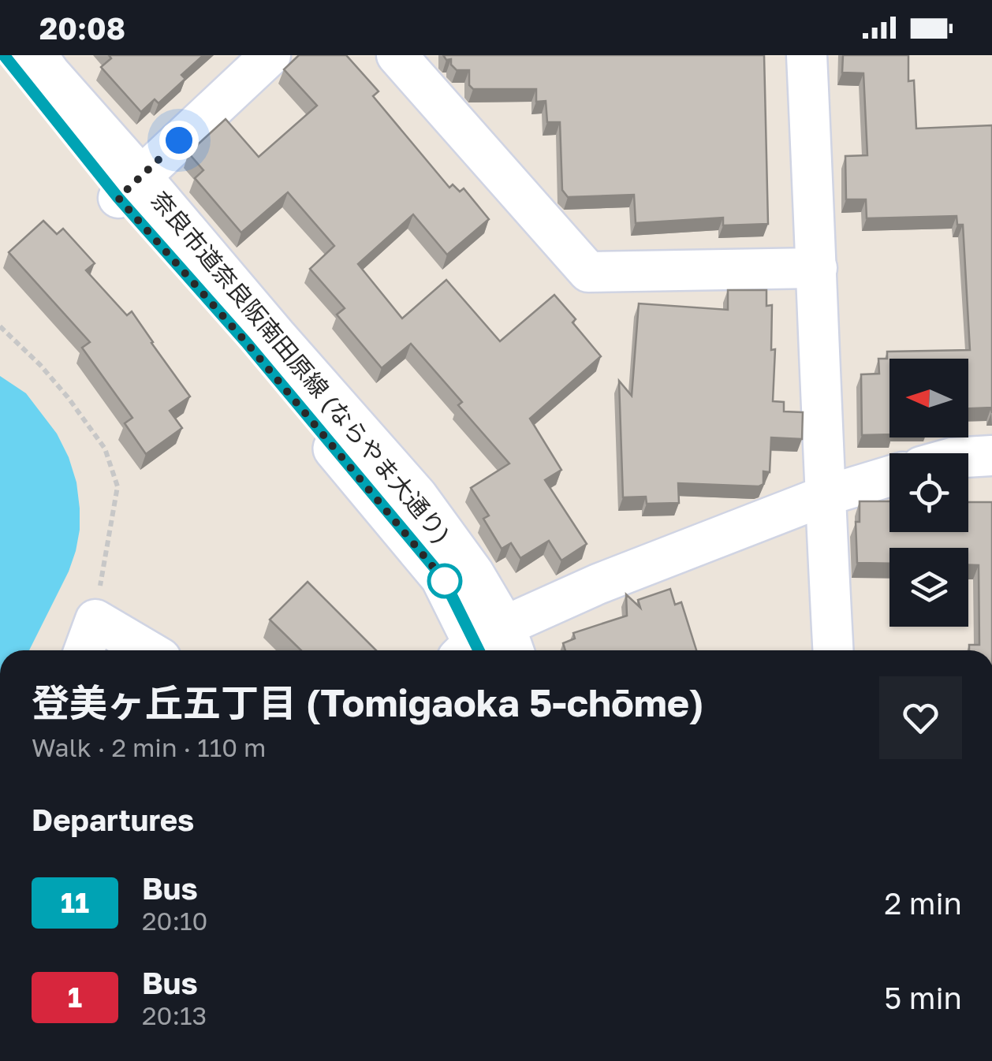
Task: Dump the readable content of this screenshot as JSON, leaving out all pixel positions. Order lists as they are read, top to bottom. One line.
{"streets":{"street":["奈良市道奈良阪南田原線 (ならやま大通り)"]},"lines":["bus line 11"],"north":"left","page":{"status":"20:08","heading":[["登美ヶ丘五丁目 (Tomigaoka 5-chōme)","Walk · 2 min · 110 m"],"Departures"],"list":[{"mark":"11","name":"Bus","note":"20:10","value":"2 min"},{"mark":"1","name":"Bus","note":"20:13","value":"5 min"}]}}
